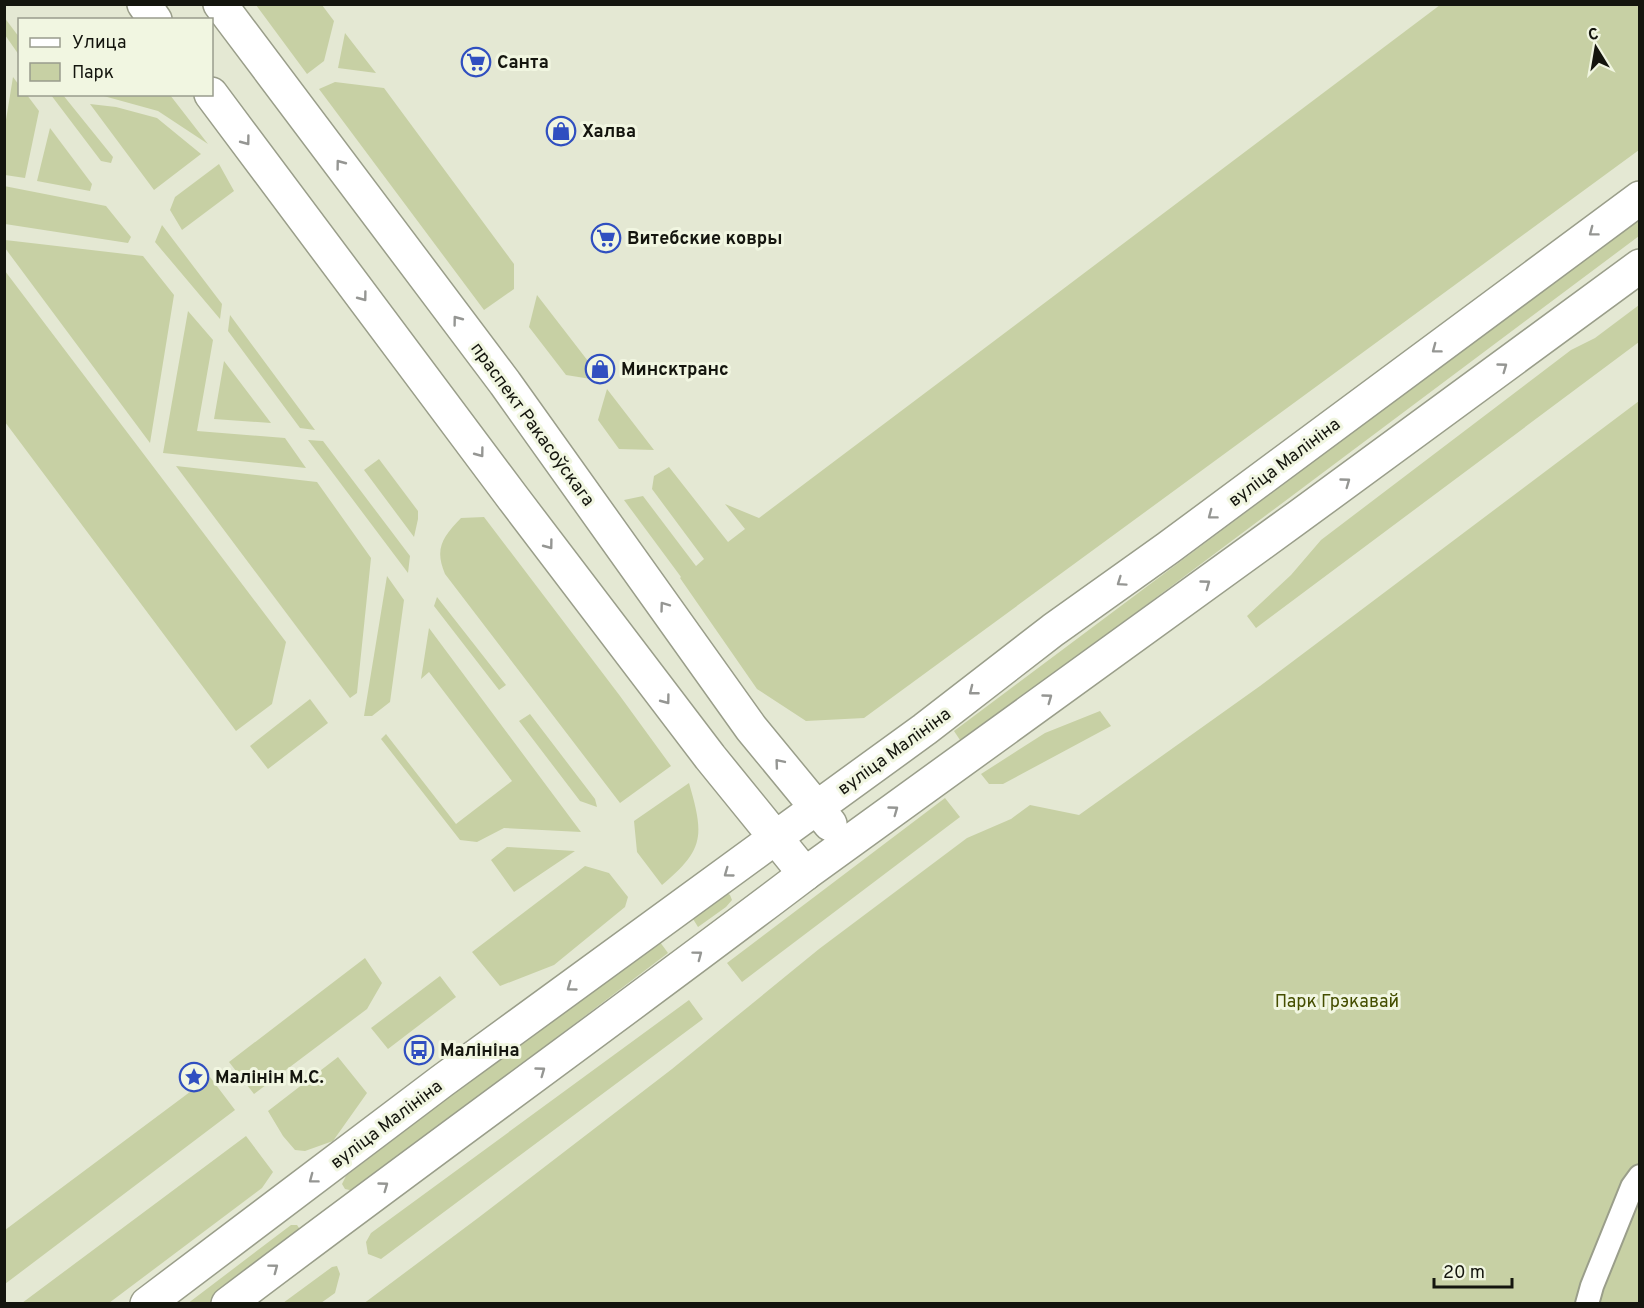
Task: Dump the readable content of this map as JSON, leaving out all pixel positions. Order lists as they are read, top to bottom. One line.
{"streets":{"main road":["праспект Ракасоўскага","вуліца Малініна"]},"crossings":[["праспект Ракасоўскага","вуліца Малініна"]],"parks":["Парк Грэкавай"],"places":{"supermarket":["Санта","Витебские ковры"],"shop":["Халва","Минсктранс"],"bus stop":["Малініна"],"place":["Малінін М.С."]},"legend":["Улица","Парк"],"scale_bar":"20 m","north":"top"}
